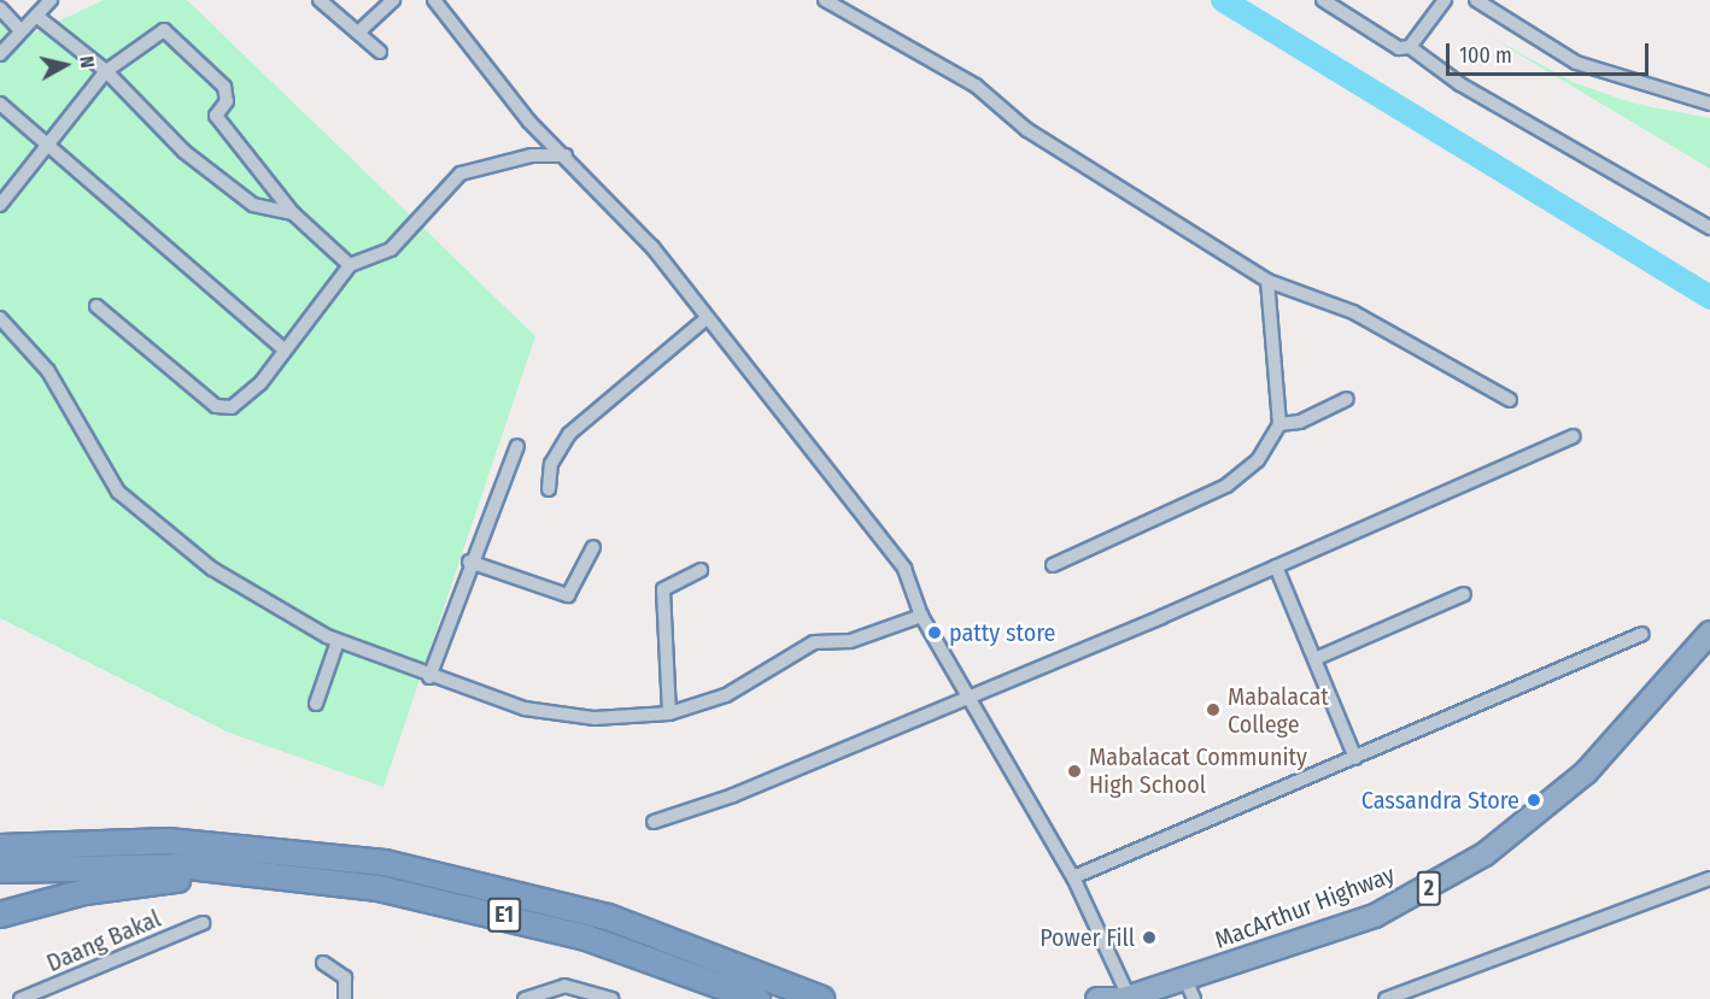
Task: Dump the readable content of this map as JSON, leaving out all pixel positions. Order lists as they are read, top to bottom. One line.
{"streets":{"highway":["2","MacArthur Highway","E1"],"street":["Daang Bakal"]},"places":["patty store","Mabalacat College","Mabalacat Community High School","Cassandra Store","Power Fill"],"scale_bar":"100 m","north":"right"}
